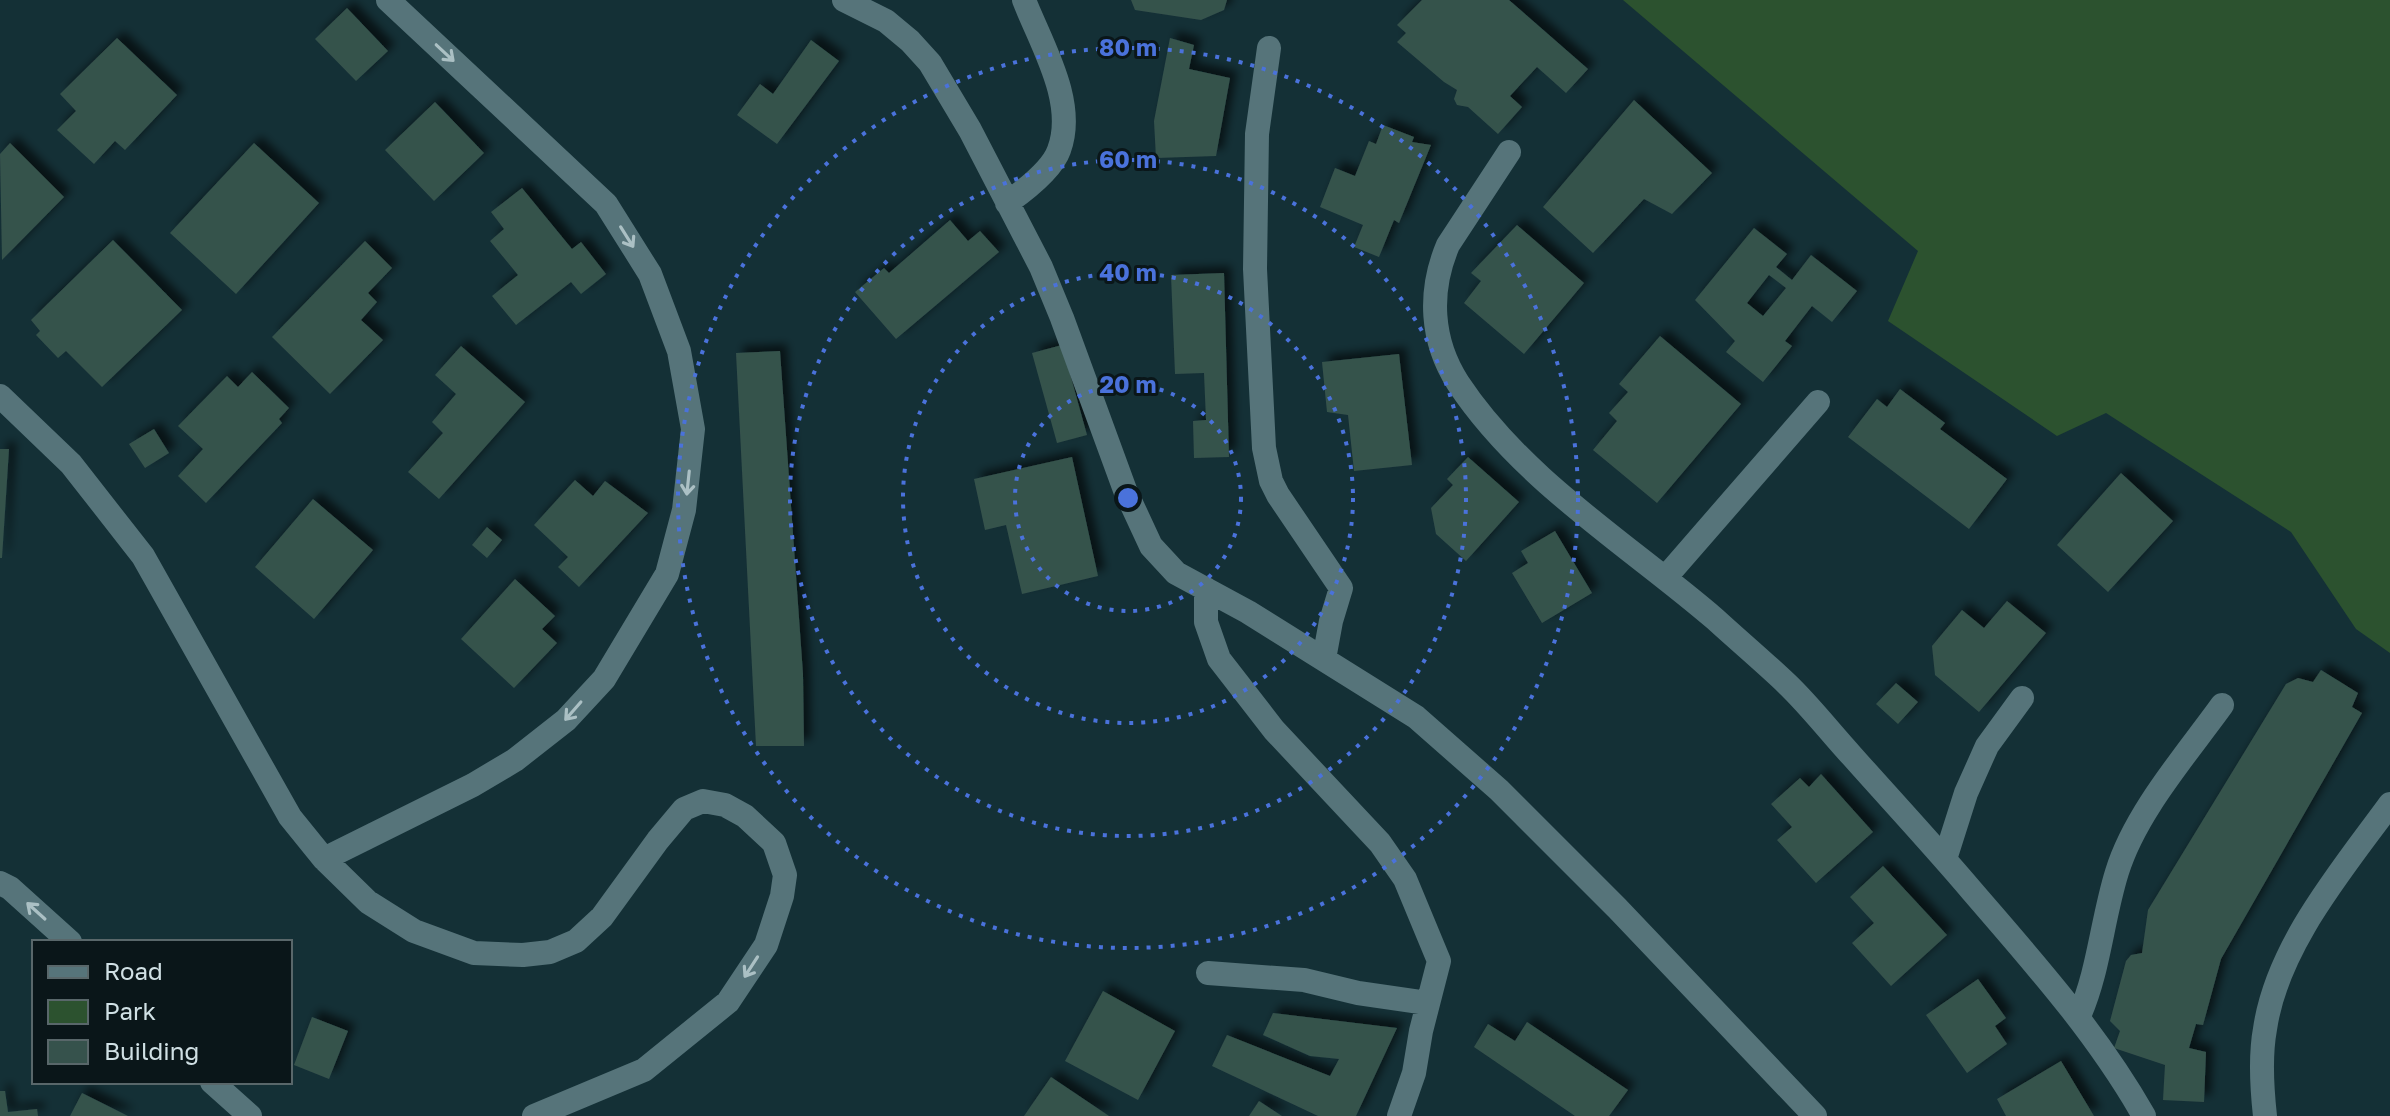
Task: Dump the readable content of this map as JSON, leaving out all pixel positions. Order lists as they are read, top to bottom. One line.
{"legend":["Road","Park","Building"],"rings":["80 m","60 m","40 m","20 m"]}
